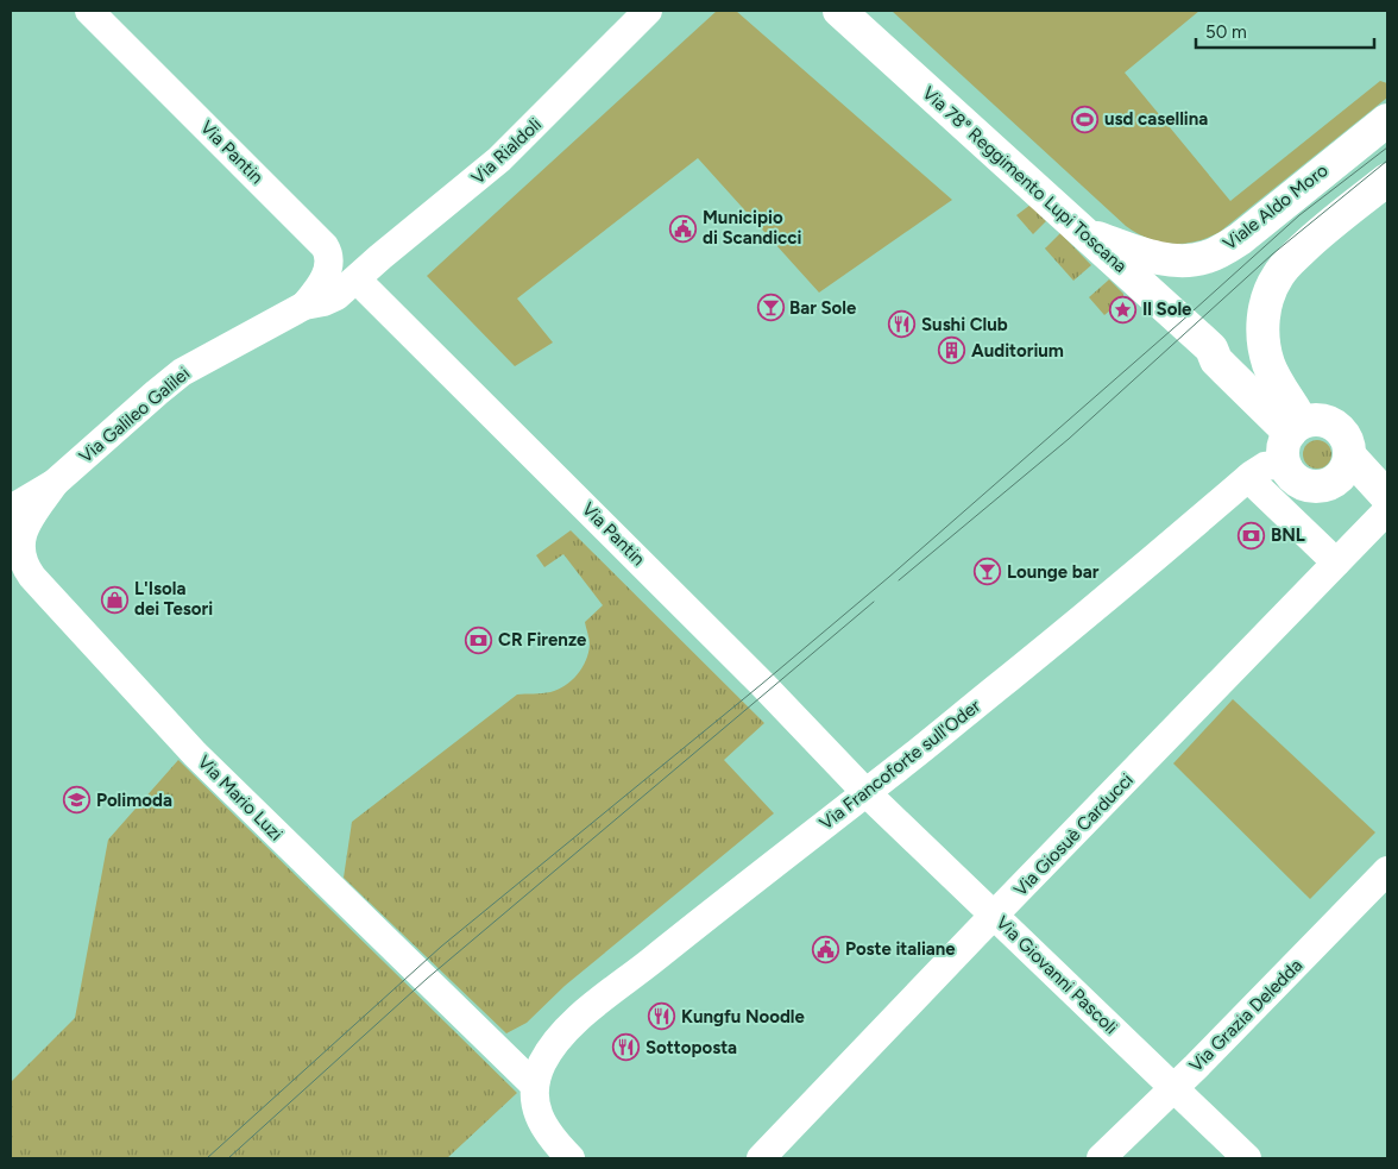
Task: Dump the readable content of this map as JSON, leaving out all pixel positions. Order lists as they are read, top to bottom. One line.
{"streets":{"street":["Via Rialdoli","Via Pantin","Via 78° Reggimento Lupi Toscana","Viale Aldo Moro","Via Galileo Galilei","Via Francoforte sull'Oder","Via Mario Luzi","Via Giosuè Carducci","Via Giovanni Pascoli","Via Grazia Deledda"]},"crossings":[["Via Rialdoli","Via Pantin"],["Via Rialdoli","Via Galileo Galilei"],["Via Pantin","Via Galileo Galilei"],["Via Pantin","Via Francoforte sull'Oder"],["Via Pantin","Via Giovanni Pascoli"],["Via 78° Reggimento Lupi Toscana","Viale Aldo Moro"],["Via 78° Reggimento Lupi Toscana","Via Francoforte sull'Oder"],["Via Galileo Galilei","Via Mario Luzi"],["Via Francoforte sull'Oder","Via Mario Luzi"],["Via Francoforte sull'Oder","Via Giovanni Pascoli"],["Via Giosuè Carducci","Via Giovanni Pascoli"],["Via Giovanni Pascoli","Via Grazia Deledda"]],"places":{"sports":["usd casellina"],"public building":["Municipio di Scandicci","Poste italiane"],"bar":["Bar Sole","Lounge bar"],"place":["Il Sole"],"restaurant":["Sushi Club","Kungfu Noodle","Sottoposta"],"building":["Auditorium"],"bank":["BNL","CR Firenze"],"shop":["L'Isola dei Tesori"],"school or university":["Polimoda"]},"scale_bar":"50 m"}
